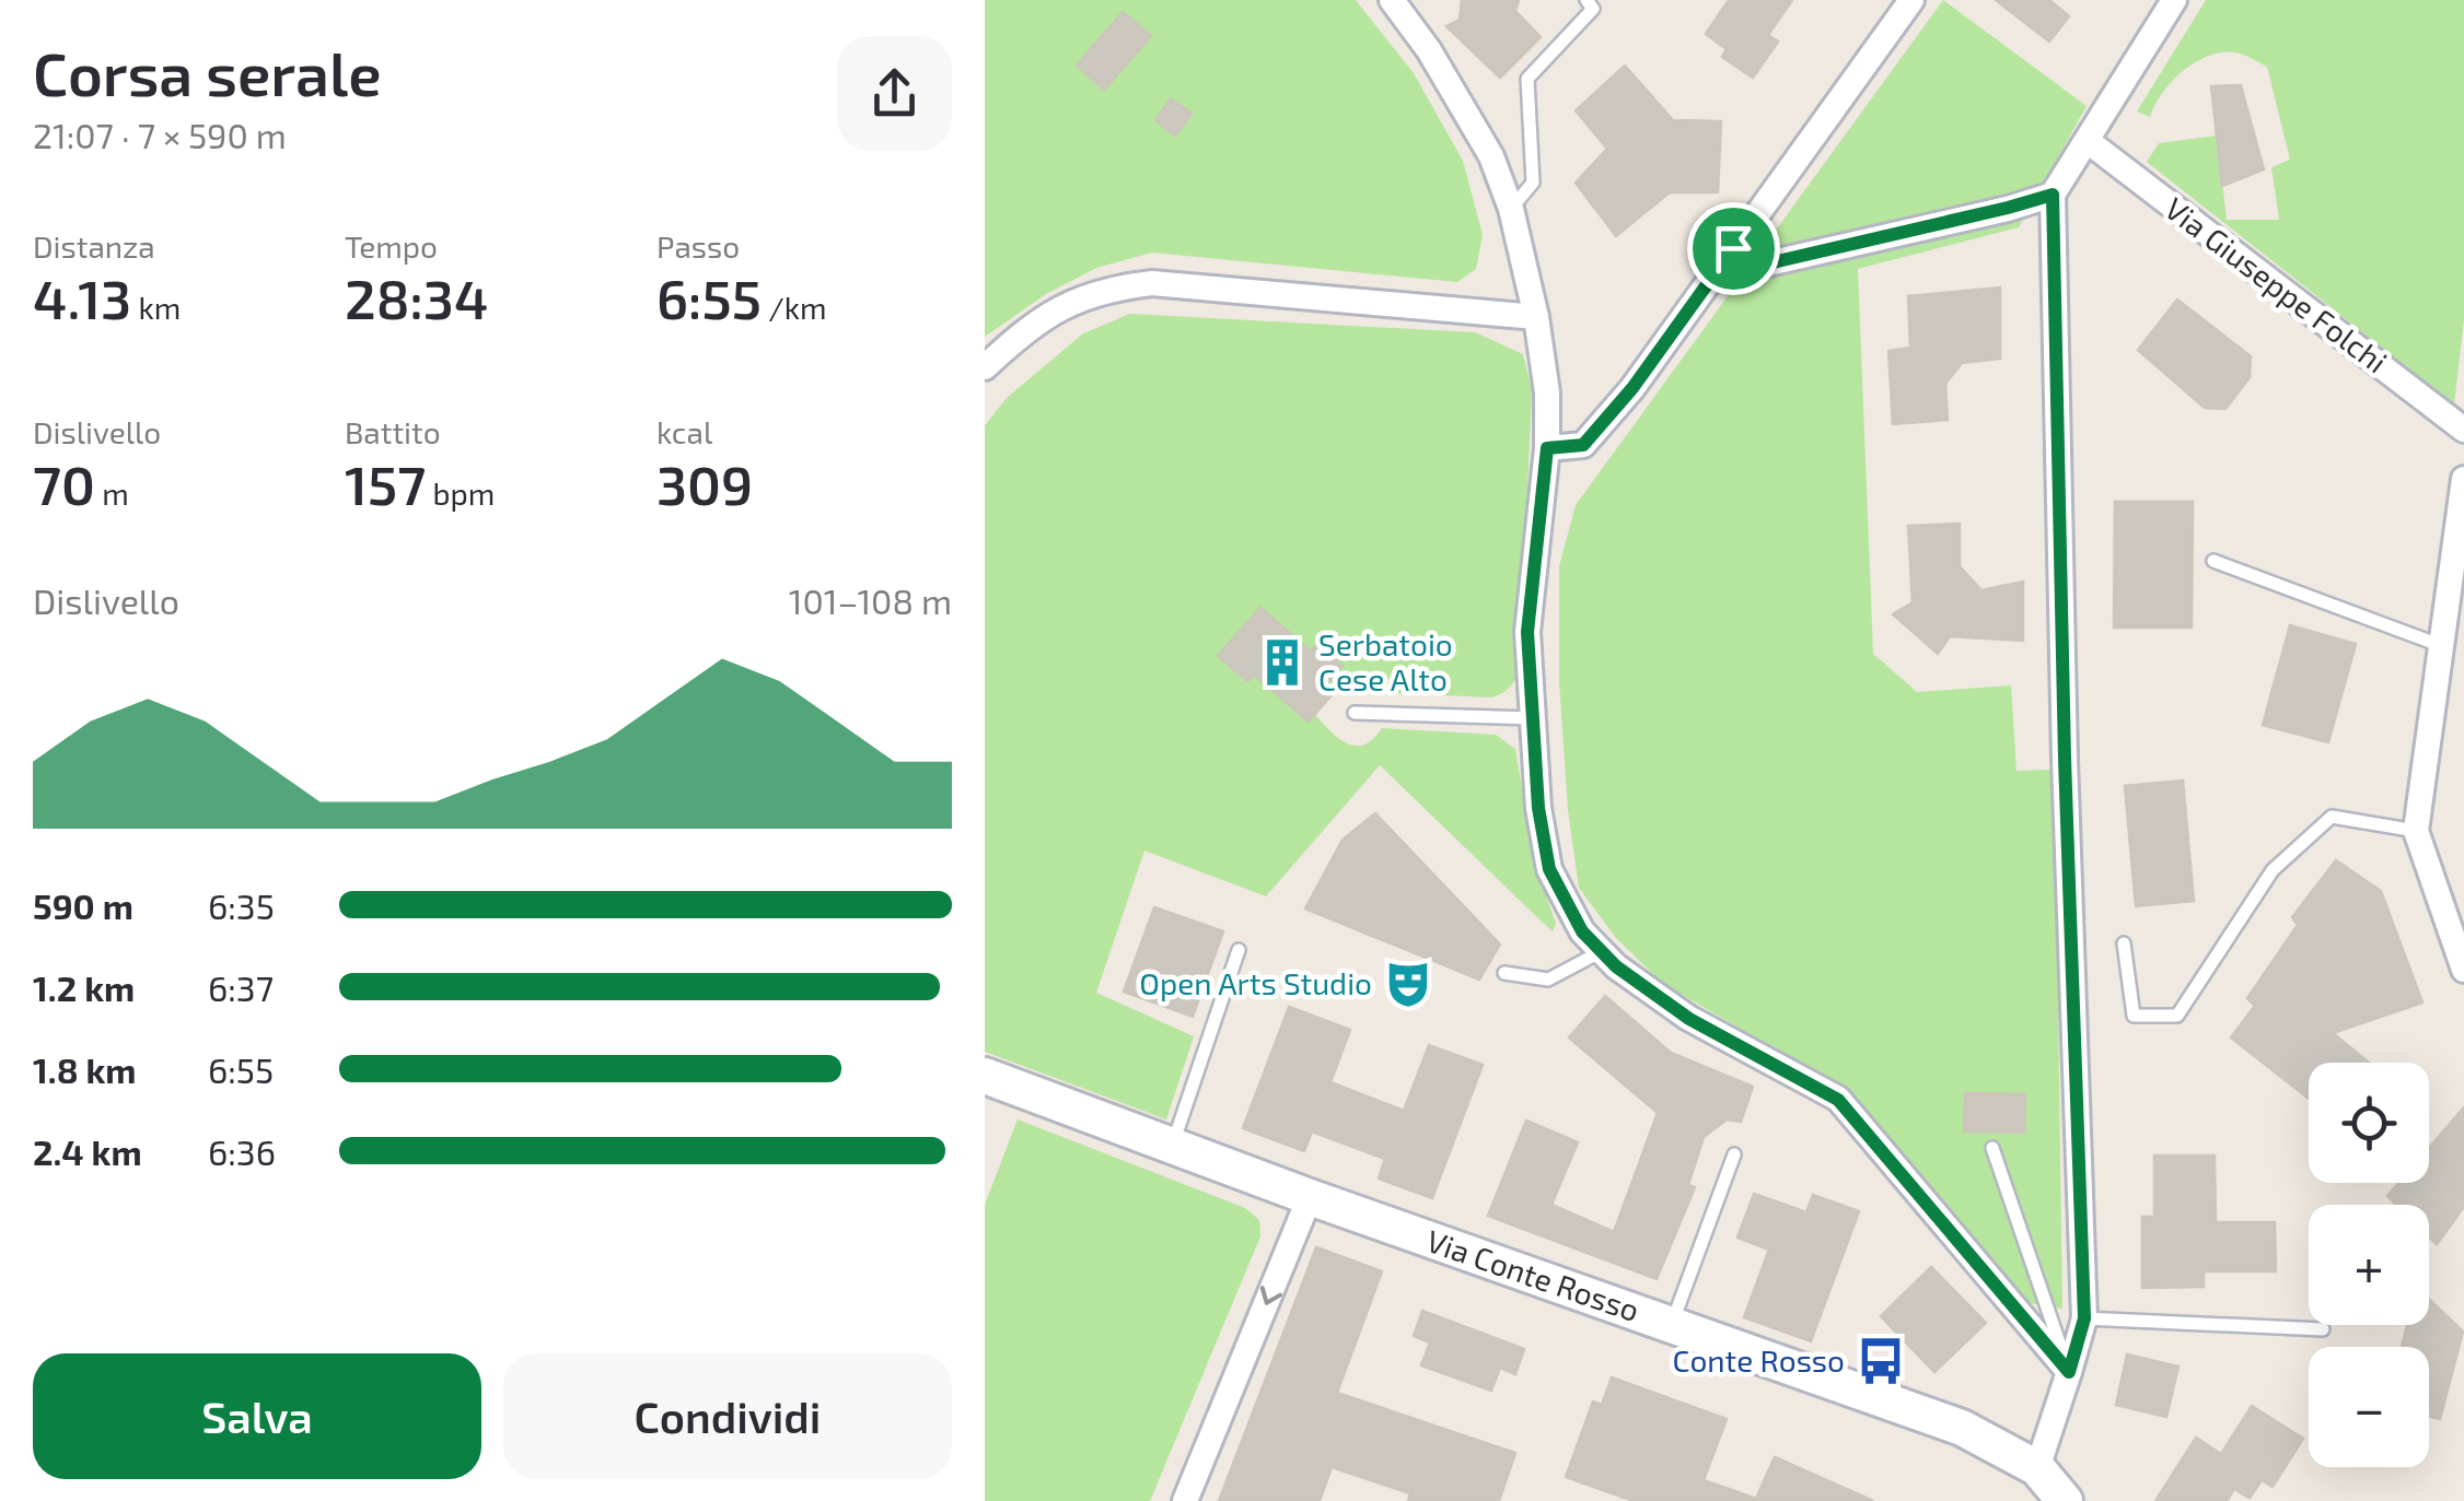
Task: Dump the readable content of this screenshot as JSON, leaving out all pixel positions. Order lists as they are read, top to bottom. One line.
{"streets":{"street":["Via Giuseppe Folchi","Via Conte Rosso"]},"places":{"building":["Serbatoio Cese Alto"],"theatre":["Open Arts Studio"],"bus stop":["Conte Rosso"]},"page":{"heading":["Corsa serale","21:07 · 7 × 590 m"],"stats":[["Distanza","4.13 km"],["Tempo","28:34"],["Passo","6:55 /km"],["Dislivello","70 m"],["Battito","157 bpm"],["kcal","309"]],"chart":["Dislivello","101–108 m"],"list":[{"name":"590 m","note":"6:35"},{"name":"1.2 km","note":"6:37"},{"name":"1.8 km","note":"6:55"},{"name":"2.4 km","note":"6:36"}],"map_buttons":["+","−"],"buttons":["Salva","Condividi"]}}
